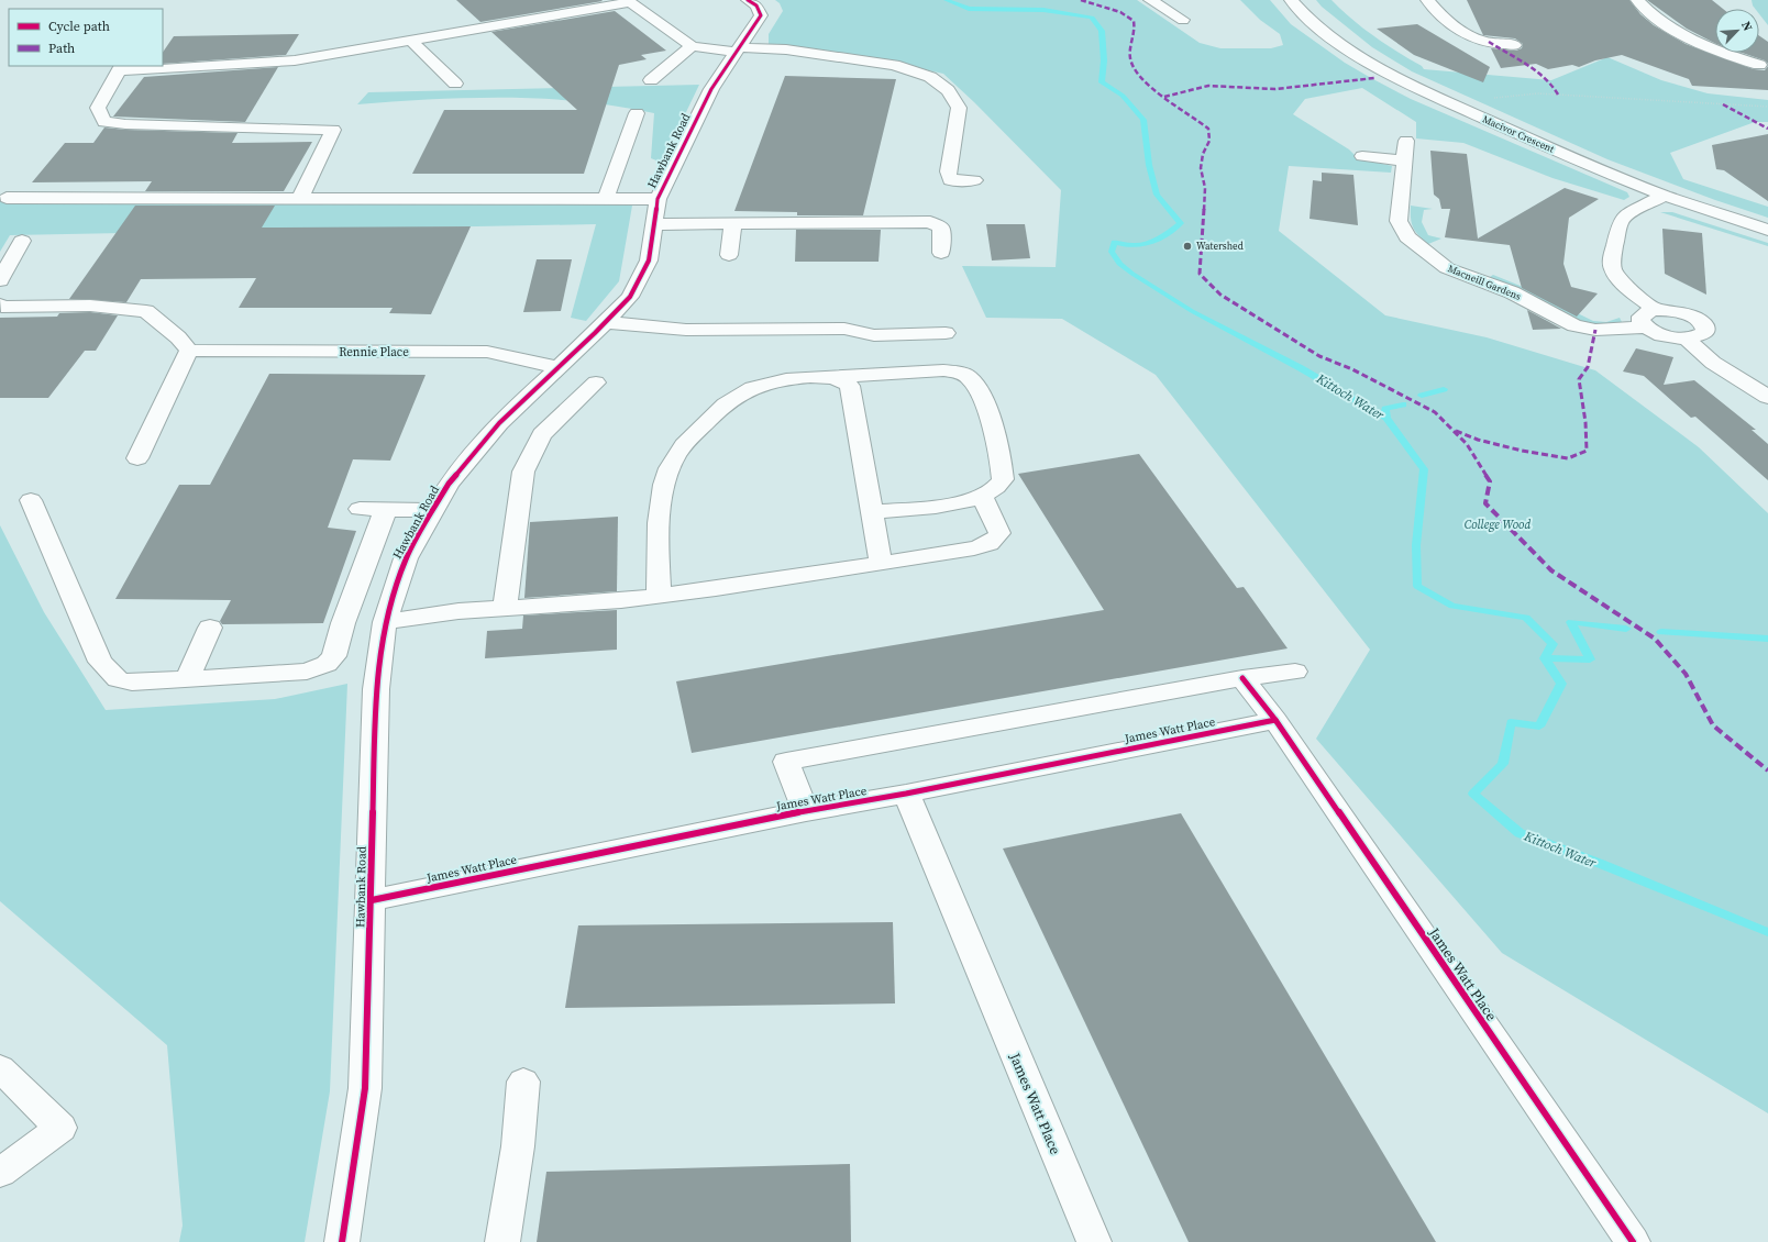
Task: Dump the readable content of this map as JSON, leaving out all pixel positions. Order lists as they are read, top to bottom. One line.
{"streets":{"street":["Macivor Crescent","Hawbank Road","Macneill Gardens","Rennie Place","James Watt Place"]},"crossings":[["Hawbank Road","Rennie Place"],["Hawbank Road","James Watt Place"]],"water":["Kittoch Water"],"parks":["College Wood"],"places":["Watershed"],"legend":["Cycle path","Path"],"north":"top right"}
